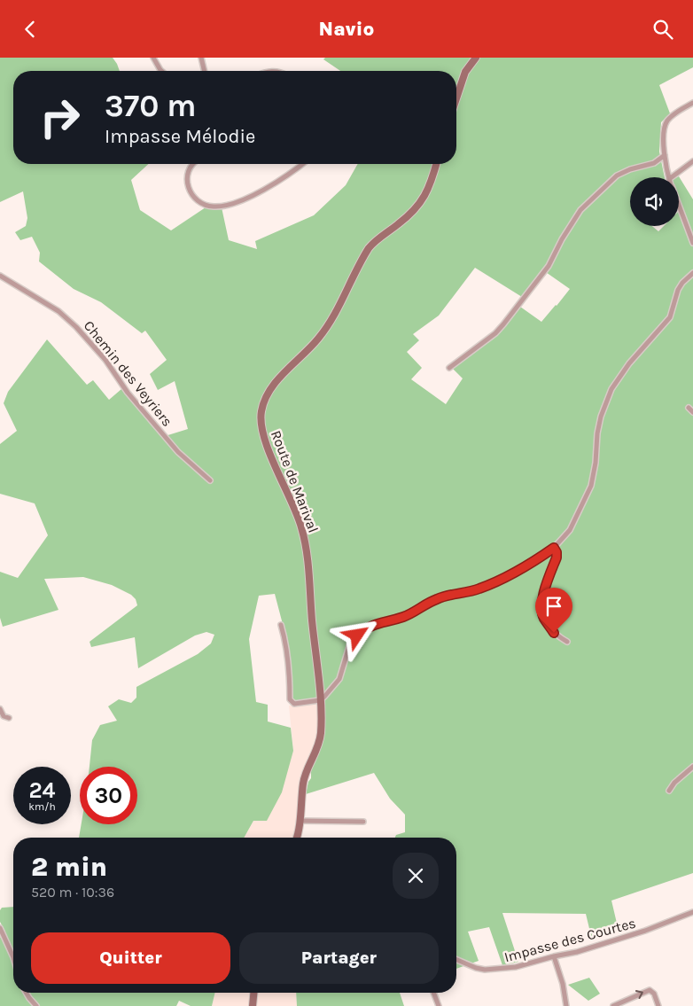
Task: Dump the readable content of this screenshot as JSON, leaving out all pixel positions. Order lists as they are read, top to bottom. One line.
{"streets":{"main road":["Route de Marival"],"street":["Chemin des Veyriers","Impasse des Courtes"]},"page":{"header":"Navio","turn":["370 m","Impasse Mélodie"],"speed":"24 km/h","limit":"30","heading":["2 min","520 m · 10:36"],"buttons":["Quitter","Partager"]}}
